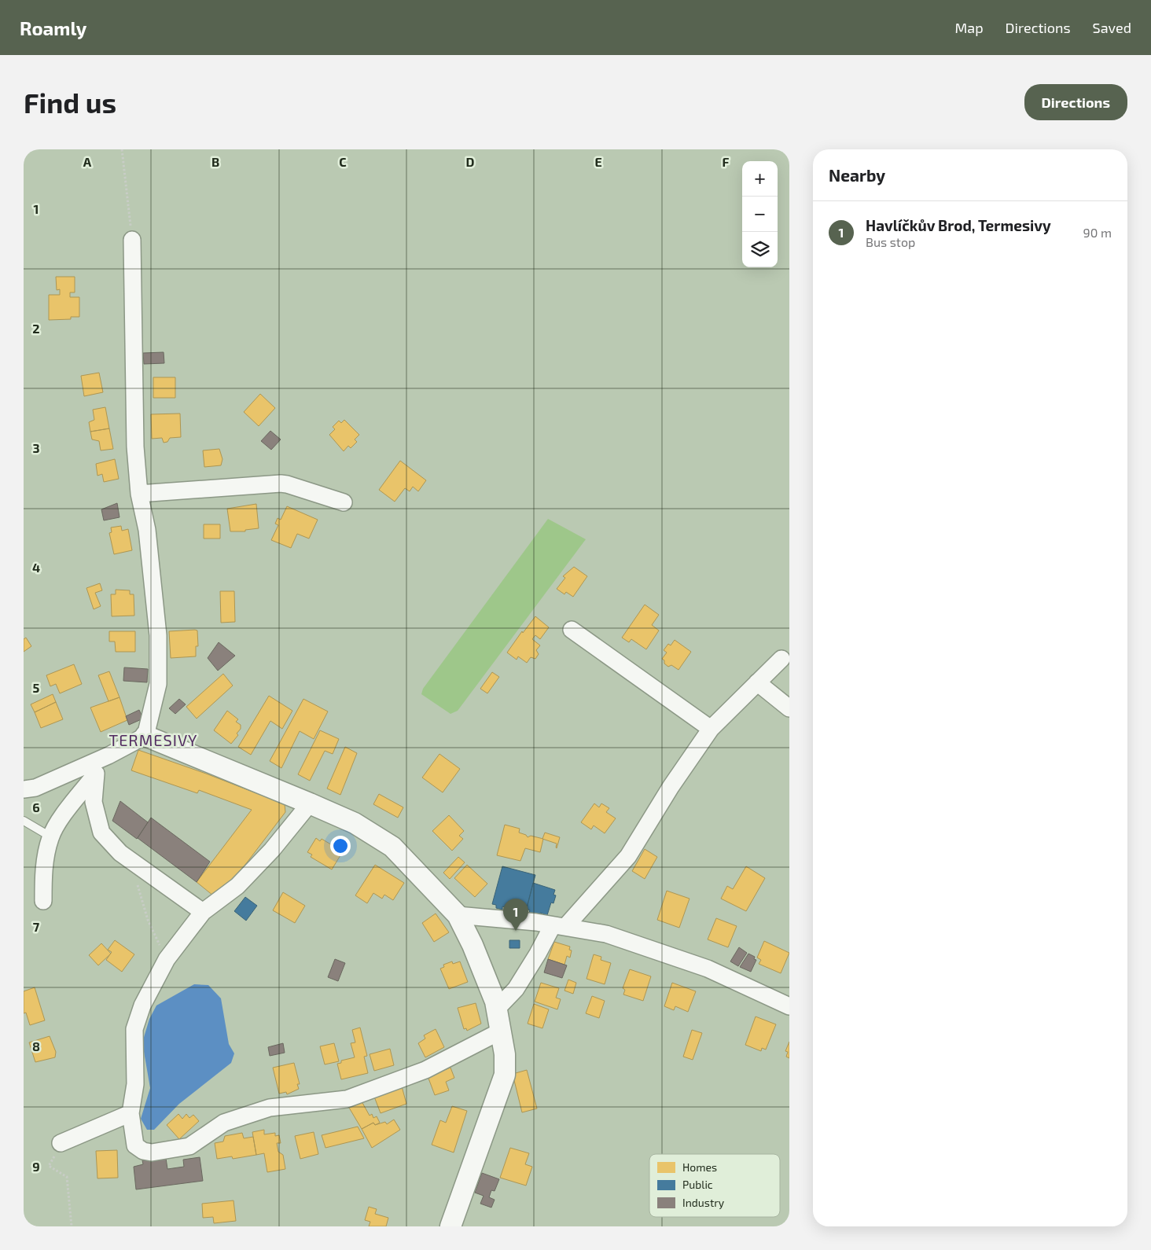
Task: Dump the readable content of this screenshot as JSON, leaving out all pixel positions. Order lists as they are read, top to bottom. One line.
{"districts":["TERMESIVY"],"legend":["Homes","Public","Industry"],"page":{"header":"Roamly","nav":["Map","Directions","Saved"],"buttons":"Directions","title":"Find us","heading":"Nearby","map_buttons":["+","−"],"list":[{"mark":"1","name":"Havlíčkův Brod, Termesivy","note":"Bus stop","value":"90 m"}],"pins":"1"},"grid":{"columns":["A","B","C","D","E","F"],"rows":["1","2","3","4","5","6","7","8","9"]}}
